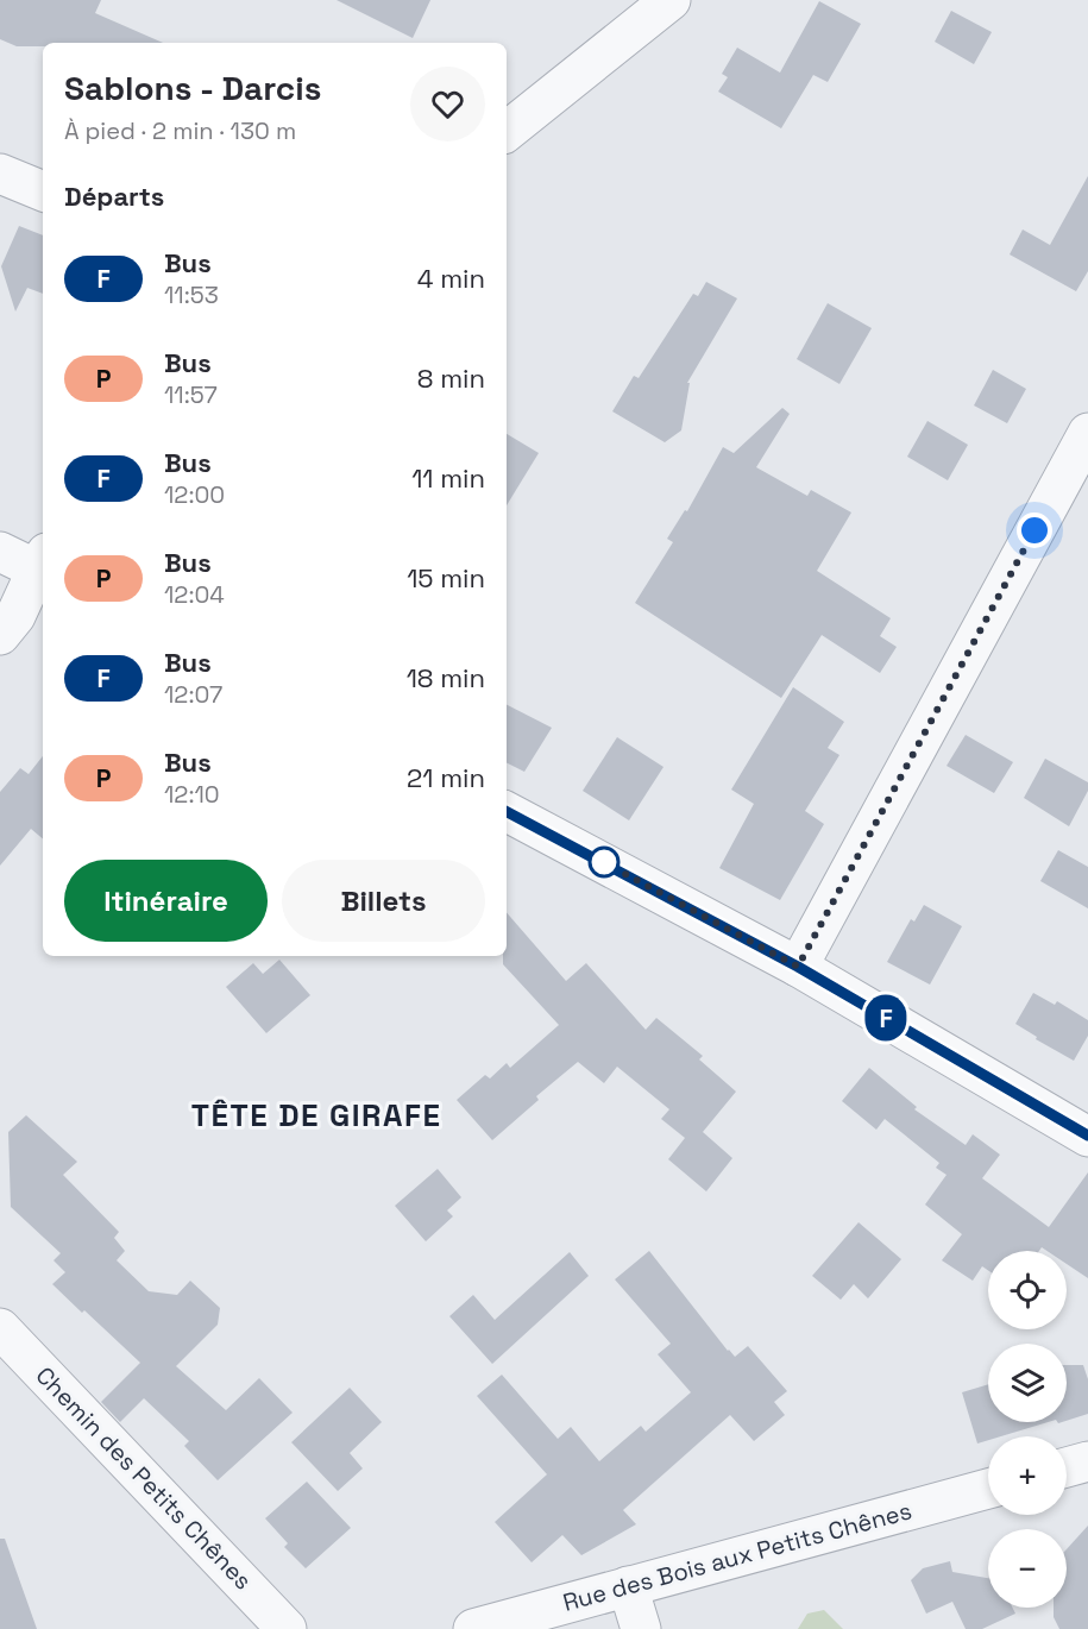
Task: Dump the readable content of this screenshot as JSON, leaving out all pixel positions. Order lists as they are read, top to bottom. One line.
{"streets":{"street":["Chemin des Petits Chênes","Rue des Bois aux Petits Chênes"]},"districts":["TÊTE DE GIRAFE"],"lines":["bus line F"],"page":{"on_map":"F","heading":[["Sablons - Darcis","À pied · 2 min · 130 m"],"Départs"],"list":[{"mark":"F","name":"Bus","note":"11:53","value":"4 min"},{"mark":"P","name":"Bus","note":"11:57","value":"8 min"},{"mark":"F","name":"Bus","note":"12:00","value":"11 min"},{"mark":"P","name":"Bus","note":"12:04","value":"15 min"},{"mark":"F","name":"Bus","note":"12:07","value":"18 min"},{"mark":"P","name":"Bus","note":"12:10","value":"21 min"}],"buttons":["Itinéraire","Billets"],"map_buttons":["+","−"]}}
